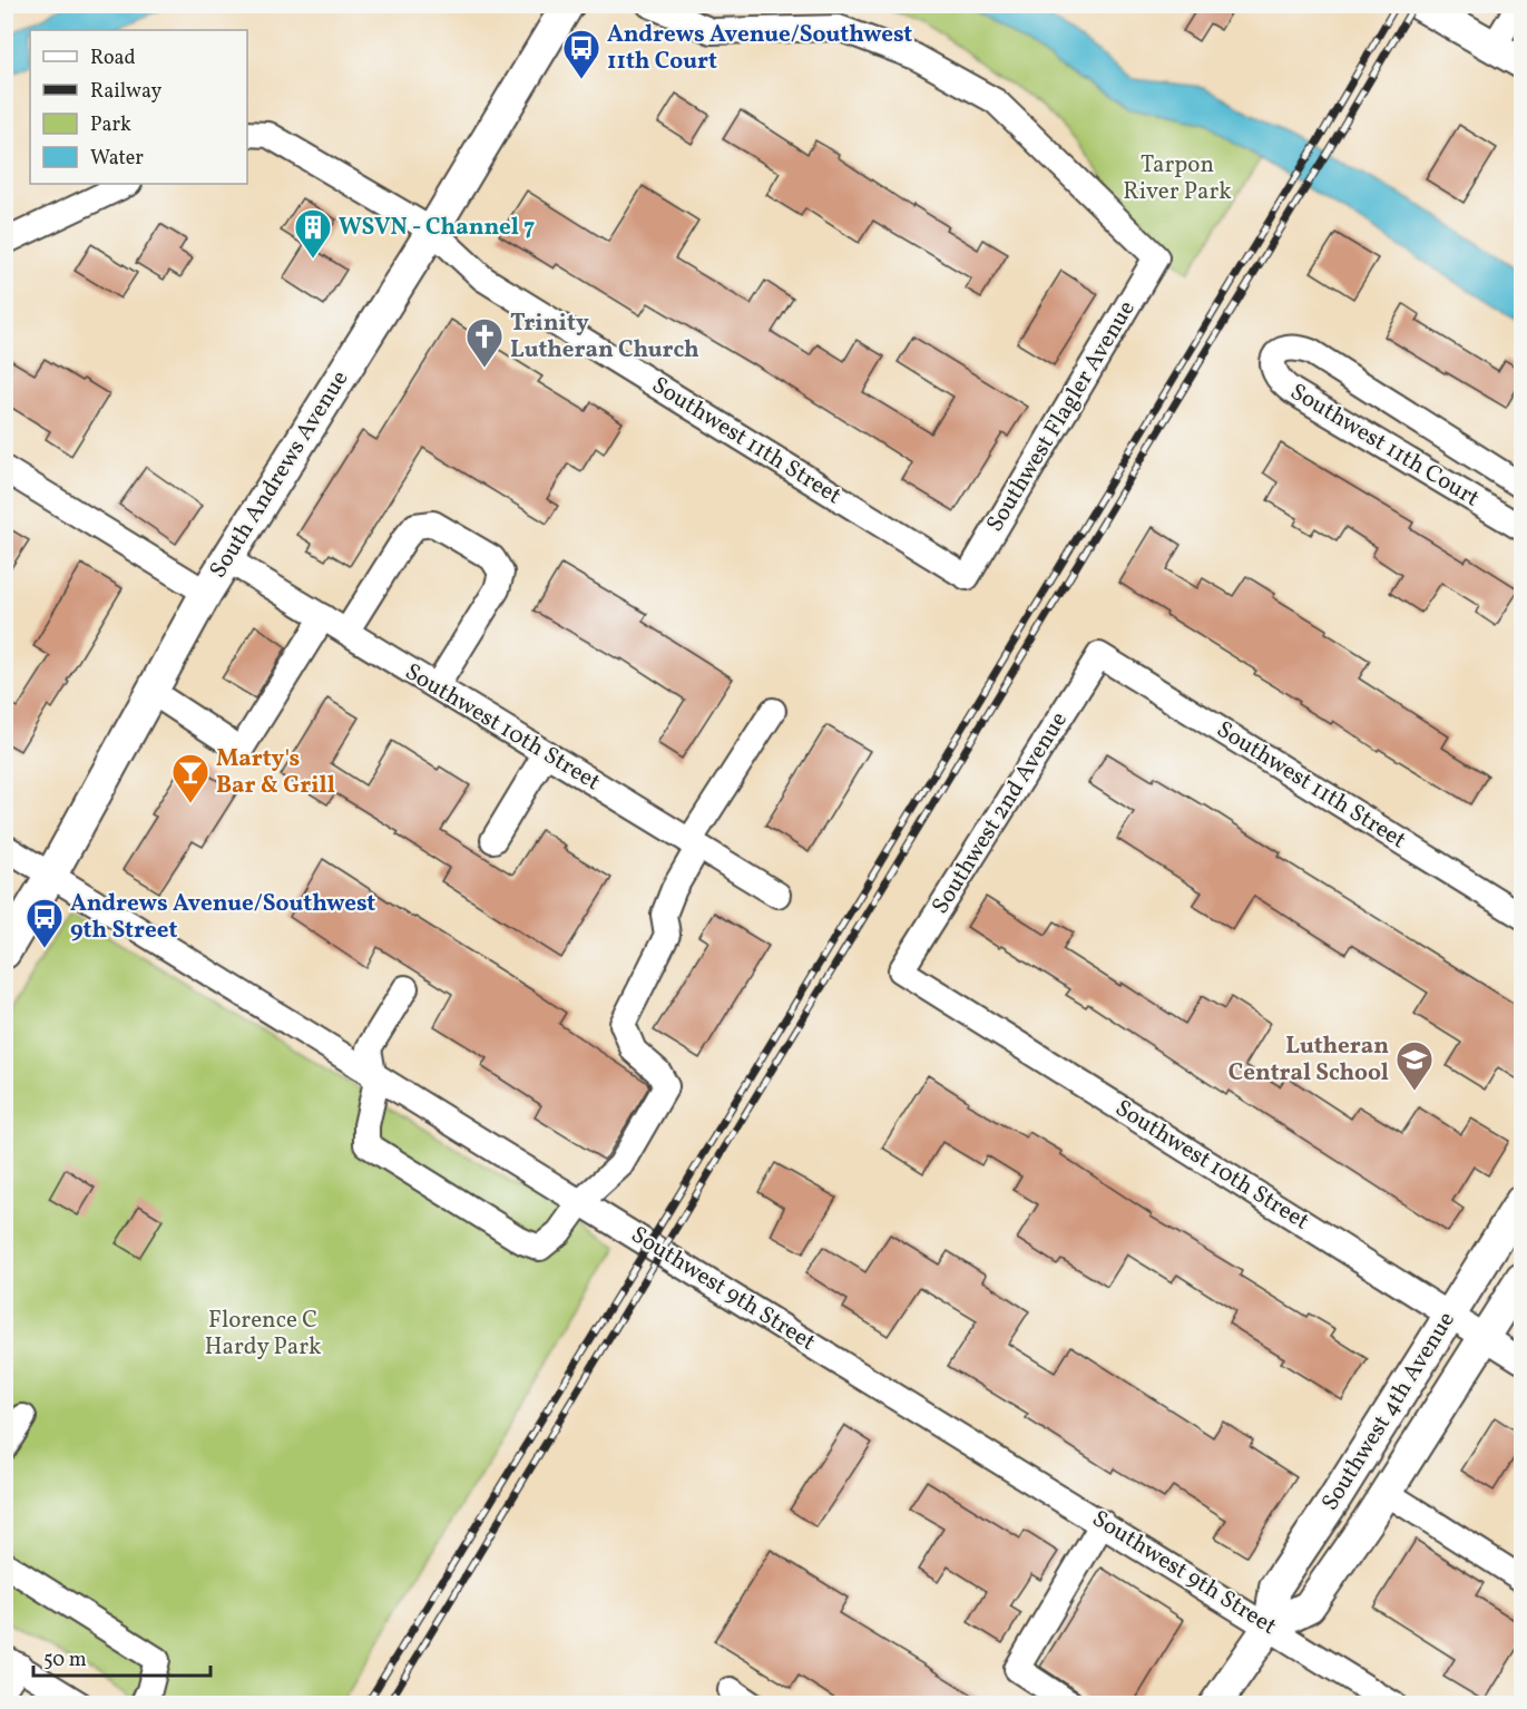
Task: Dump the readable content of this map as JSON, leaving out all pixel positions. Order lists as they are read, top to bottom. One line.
{"streets":{"main road":["South Andrews Avenue","Southwest 4th Avenue"],"street":["Southwest Flagler Avenue","Southwest 11th Street","Southwest 11th Court","Southwest 10th Street","Southwest 2nd Avenue","Southwest 9th Street"]},"crossings":[["Southwest Flagler Avenue","Southwest 11th Street"],["Southwest 11th Street","South Andrews Avenue"],["Southwest 11th Street","Southwest 2nd Avenue"],["South Andrews Avenue","Southwest 10th Street"],["South Andrews Avenue","Southwest 9th Street"],["Southwest 10th Street","Southwest 2nd Avenue"],["Southwest 10th Street","Southwest 4th Avenue"],["Southwest 9th Street","Southwest 4th Avenue"]],"parks":["Tarpon River Park","Florence C Hardy Park"],"places":{"bus stop":["Andrews Avenue/Southwest 11th Court","Andrews Avenue/Southwest 9th Street"],"building":["WSVN - Channel 7"],"church":["Trinity Lutheran Church"],"bar":["Marty's Bar & Grill"],"school or university":["Lutheran Central School"]},"legend":["Road","Railway","Park","Water"],"scale_bar":"50 m"}
